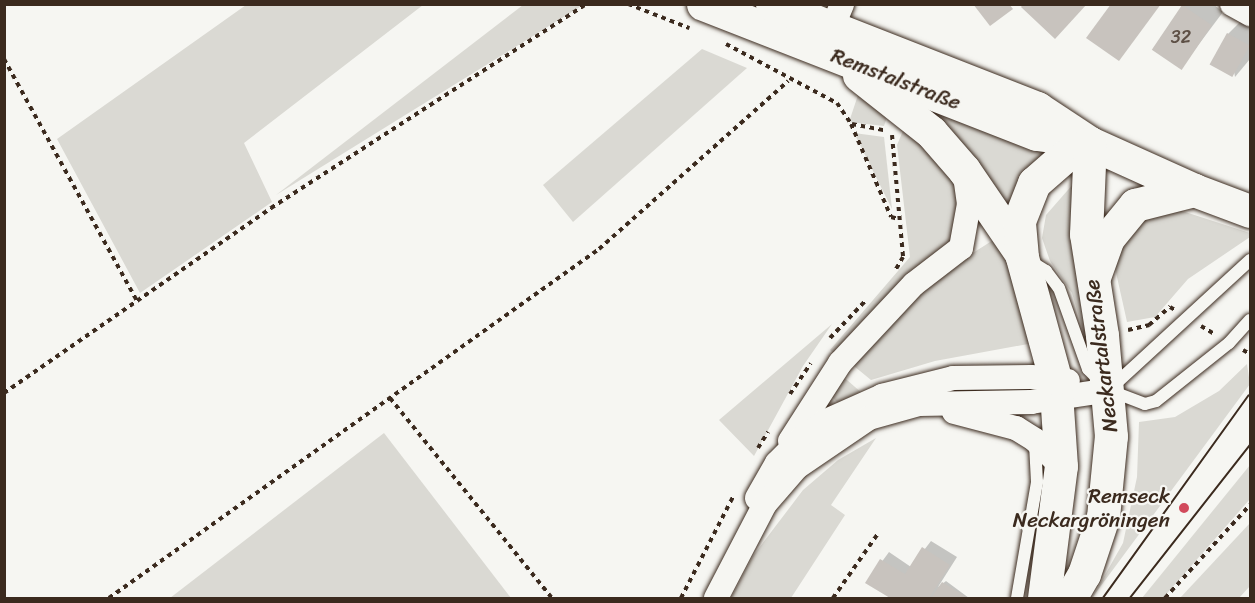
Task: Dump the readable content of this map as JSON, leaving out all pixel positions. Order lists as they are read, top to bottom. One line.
{"streets":{"main road":["Remstalstraße","Neckartalstraße"]},"crossings":[["Remstalstraße","Neckartalstraße"]],"places":["Remseck Neckargröningen"],"house_numbers":["32"]}
